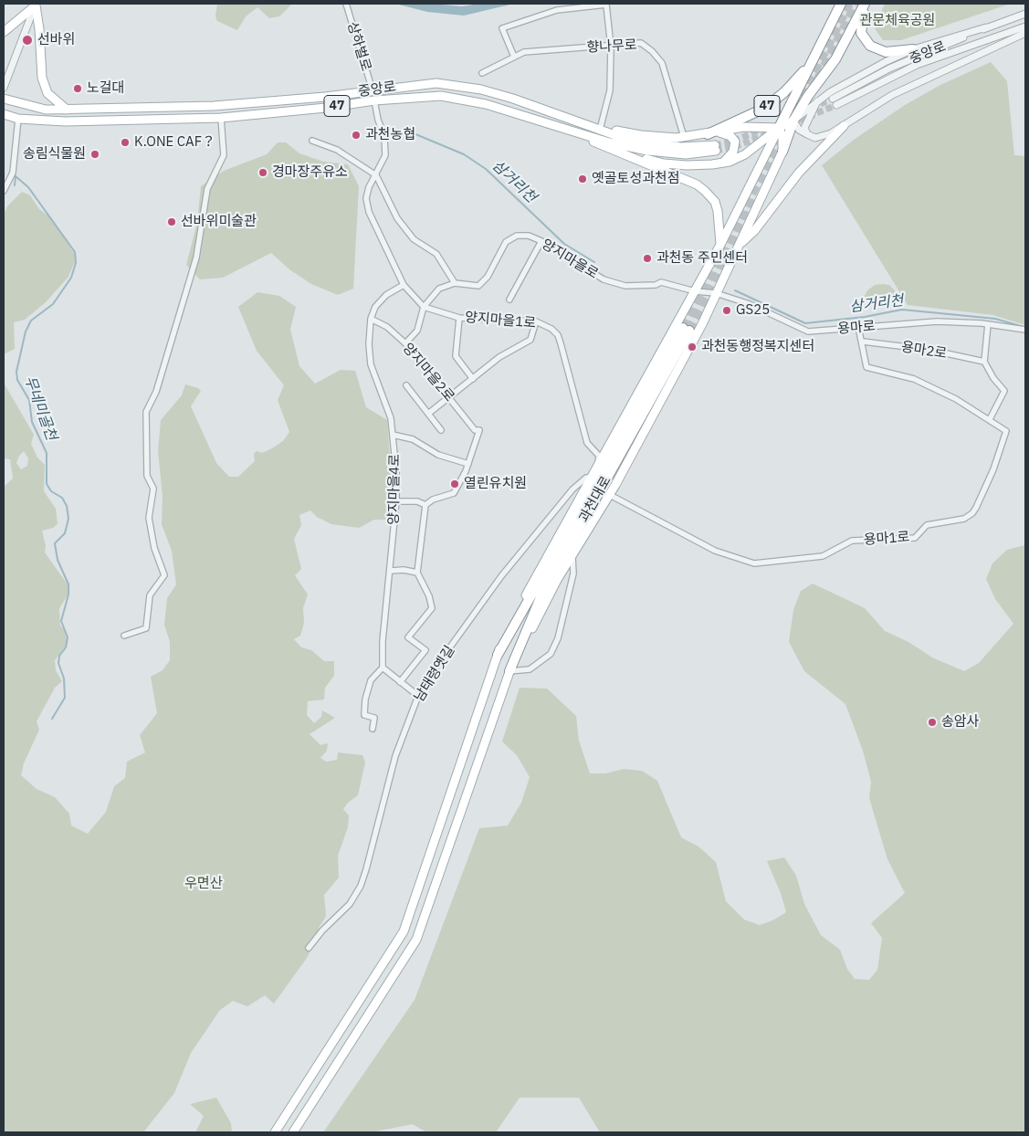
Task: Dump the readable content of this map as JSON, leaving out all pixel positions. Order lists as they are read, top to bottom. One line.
{"streets":{"highway":["47","과천대로"],"main road":["중앙로"],"street":["상하벌로","향나무로","양지마을로","양지마을1로","용마로","용마2로","양지마을2로","양지마을4로","용마1로","남태령옛길"]},"crossings":[["상하벌로","중앙로"],["향나무로","47"],["중앙로","47"],["양지마을로","용마로"],["용마로","용마1로"],["용마2로","용마1로"],["양지마을2로","양지마을4로"]],"water":["삼거리천","무네미골천"],"parks":["관문체육공원","우면산"],"places":["선바위","노걸대","과천농협","K.ONE CAF？","송림식물원","경마장주유소","옛골토성과천점","선바위미술관","과천동 주민센터","GS25","과천동행정복지센터","열린유치원","송암사"]}
